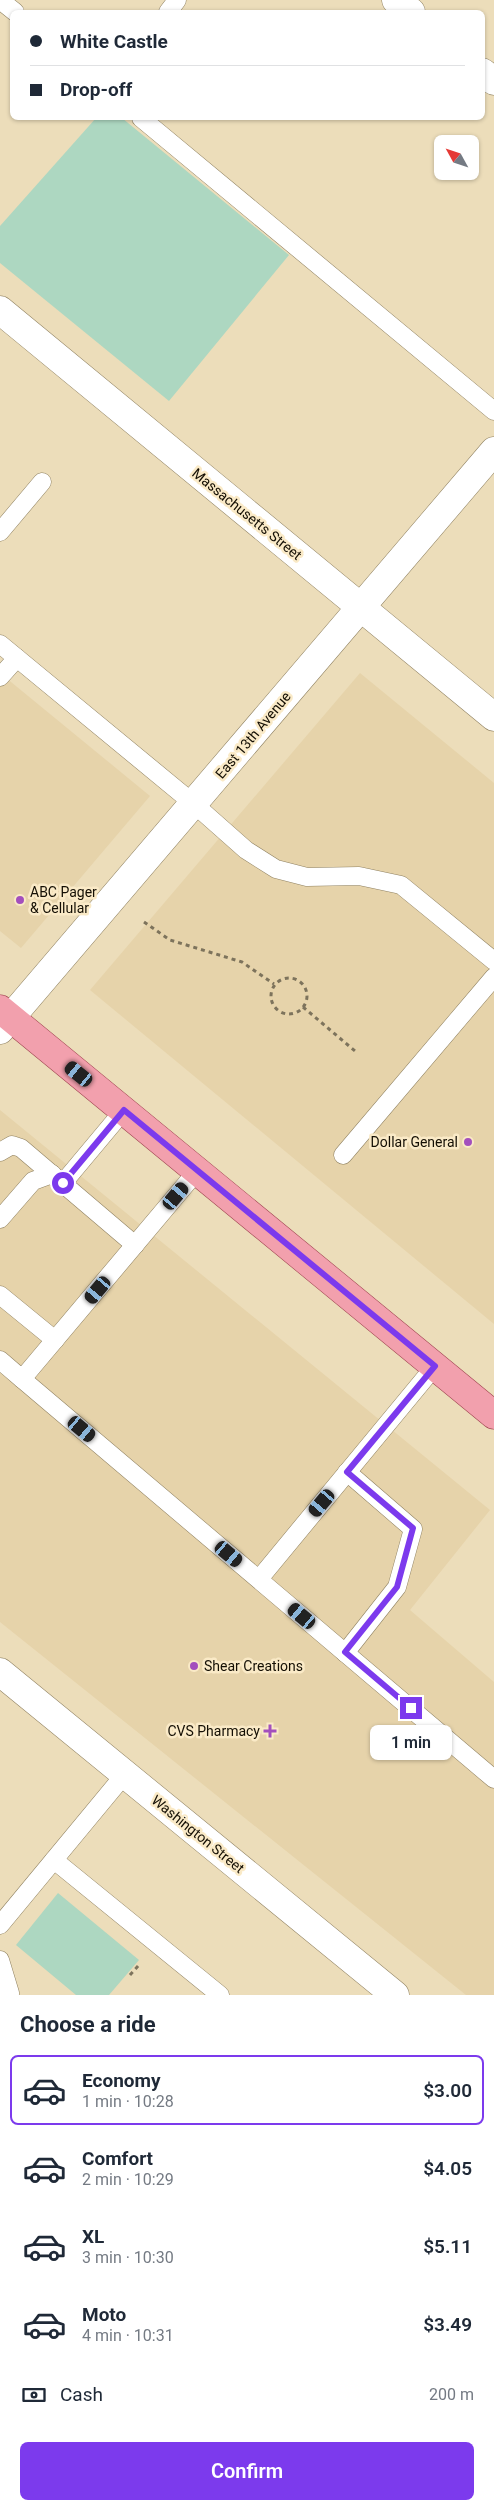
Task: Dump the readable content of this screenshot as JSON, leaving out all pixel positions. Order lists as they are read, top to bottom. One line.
{"streets":{"street":["Massachusetts Street","East 13th Avenue","Washington Street"]},"crossings":[["Massachusetts Street","East 13th Avenue"]],"places":{"other":["ABC Pager & Cellular","Dollar General","Shear Creations"],"health":["CVS Pharmacy"]},"north":"top left","page":{"banner":["White Castle","Drop-off"],"bubble":"1 min","heading":"Choose a ride","list":[{"name":"Economy","note":"1 min · 10:28","value":"$3.00"},{"name":"Comfort","note":"2 min · 10:29","value":"$4.05"},{"name":"XL","note":"3 min · 10:30","value":"$5.11"},{"name":"Moto","note":"4 min · 10:31","value":"$3.49"}],"pay":["Cash","200 m"],"buttons":"Confirm"}}
